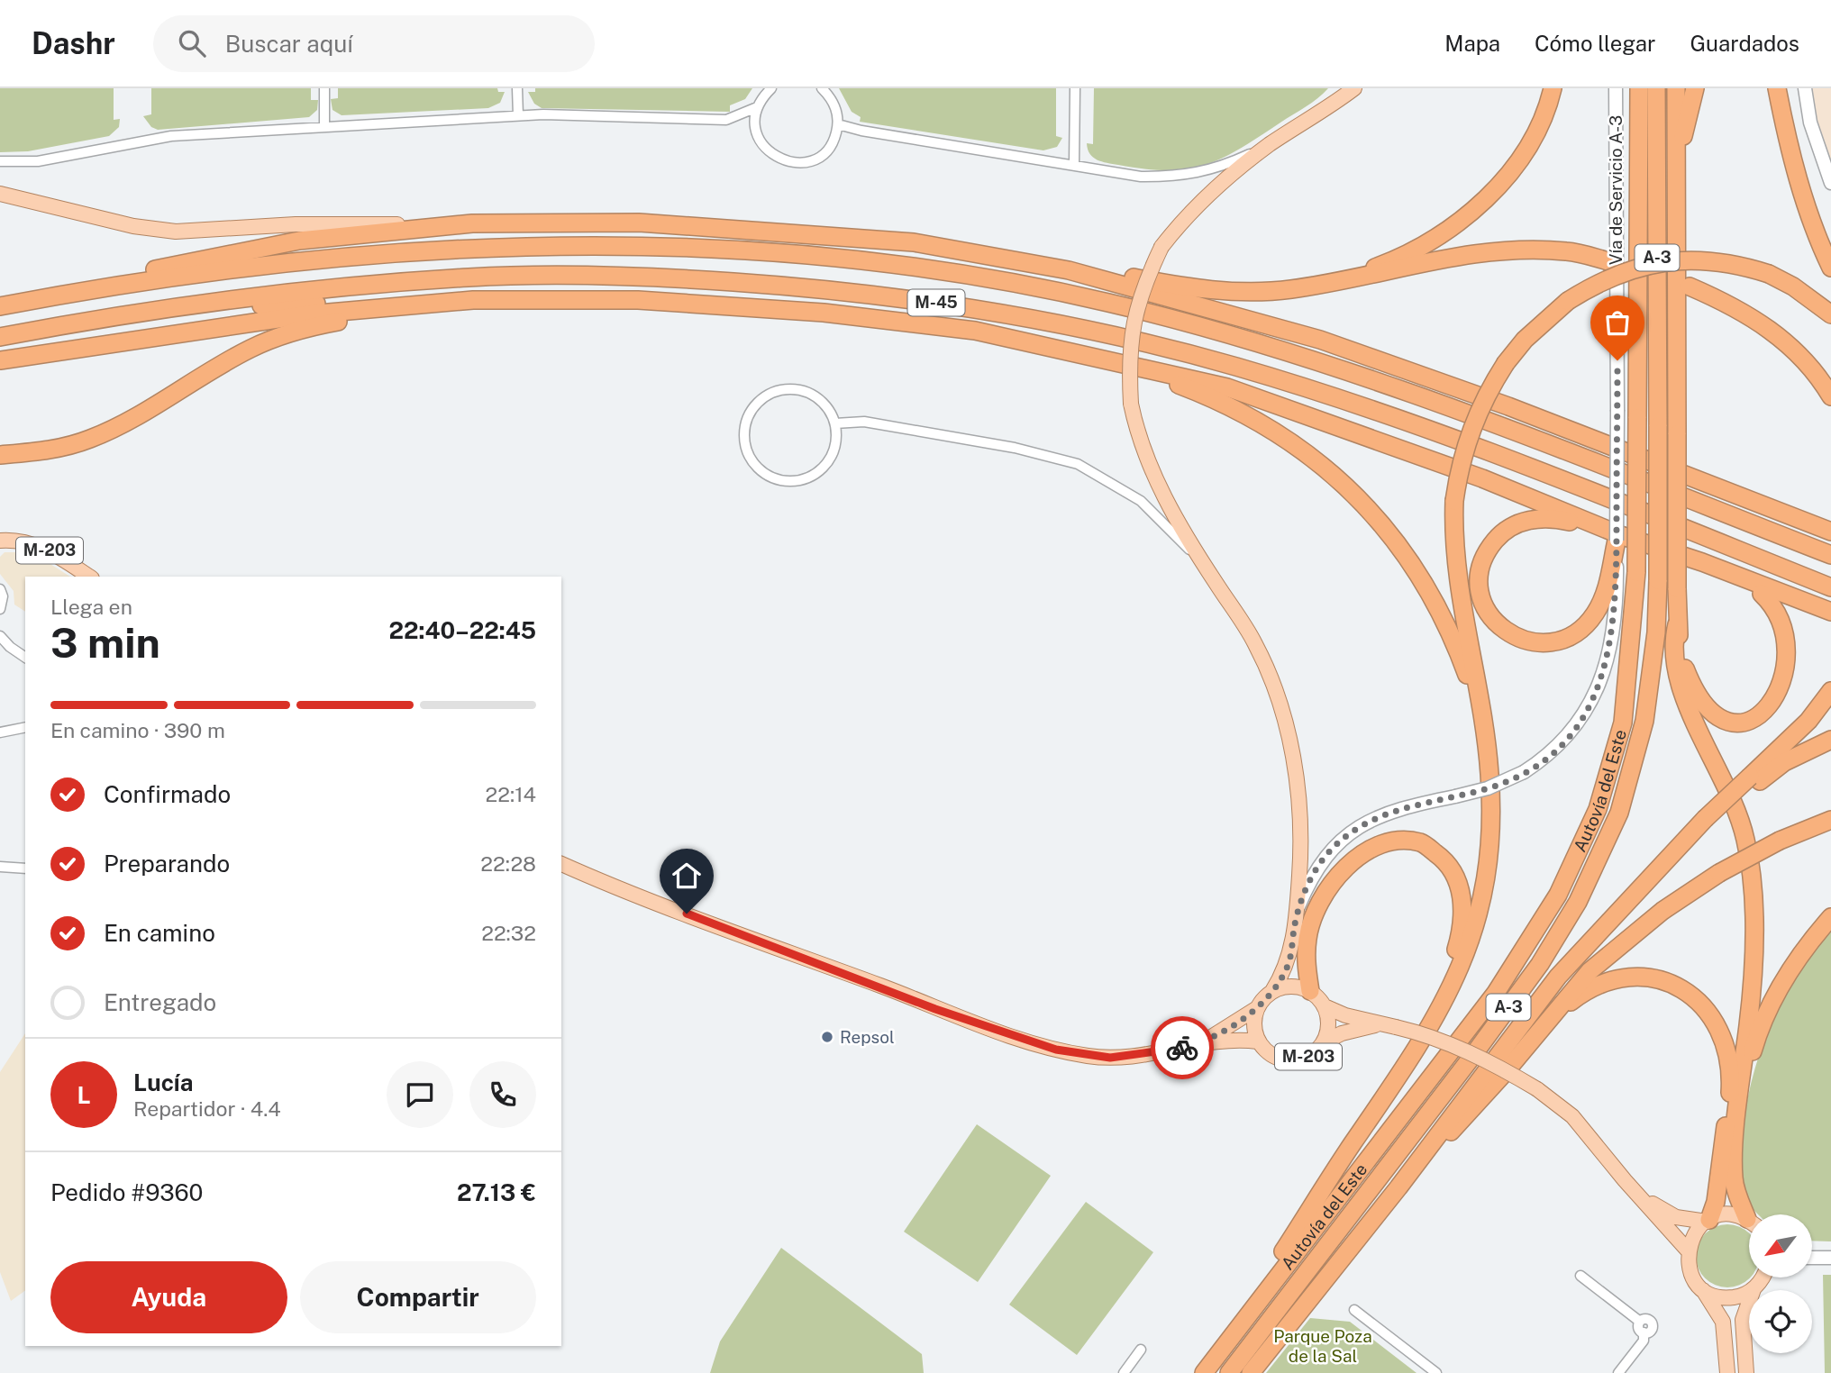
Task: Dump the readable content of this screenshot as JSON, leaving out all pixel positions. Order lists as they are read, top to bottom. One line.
{"streets":{"highway":["A-3","M-45","Autovía del Este"],"main road":["Vía de Servicio A-3","M-203"]},"parks":["Parque Poza de la Sal"],"places":["Repsol"],"north":"bottom left","page":{"header":"Dashr","search":"Buscar aquí","nav":["Mapa","Cómo llegar","Guardados"],"heading":["3 min","Llega en","22:40–22:45"],"panel":["Lucía","Repartidor · 4.4","Pedido #9360","27.13 €"],"bar":"En camino · 390 m","list":[["Confirmado","22:14"],["Preparando","22:28"],["En camino","22:32"],"Entregado"],"round":"L","buttons":["Ayuda","Compartir"]}}
